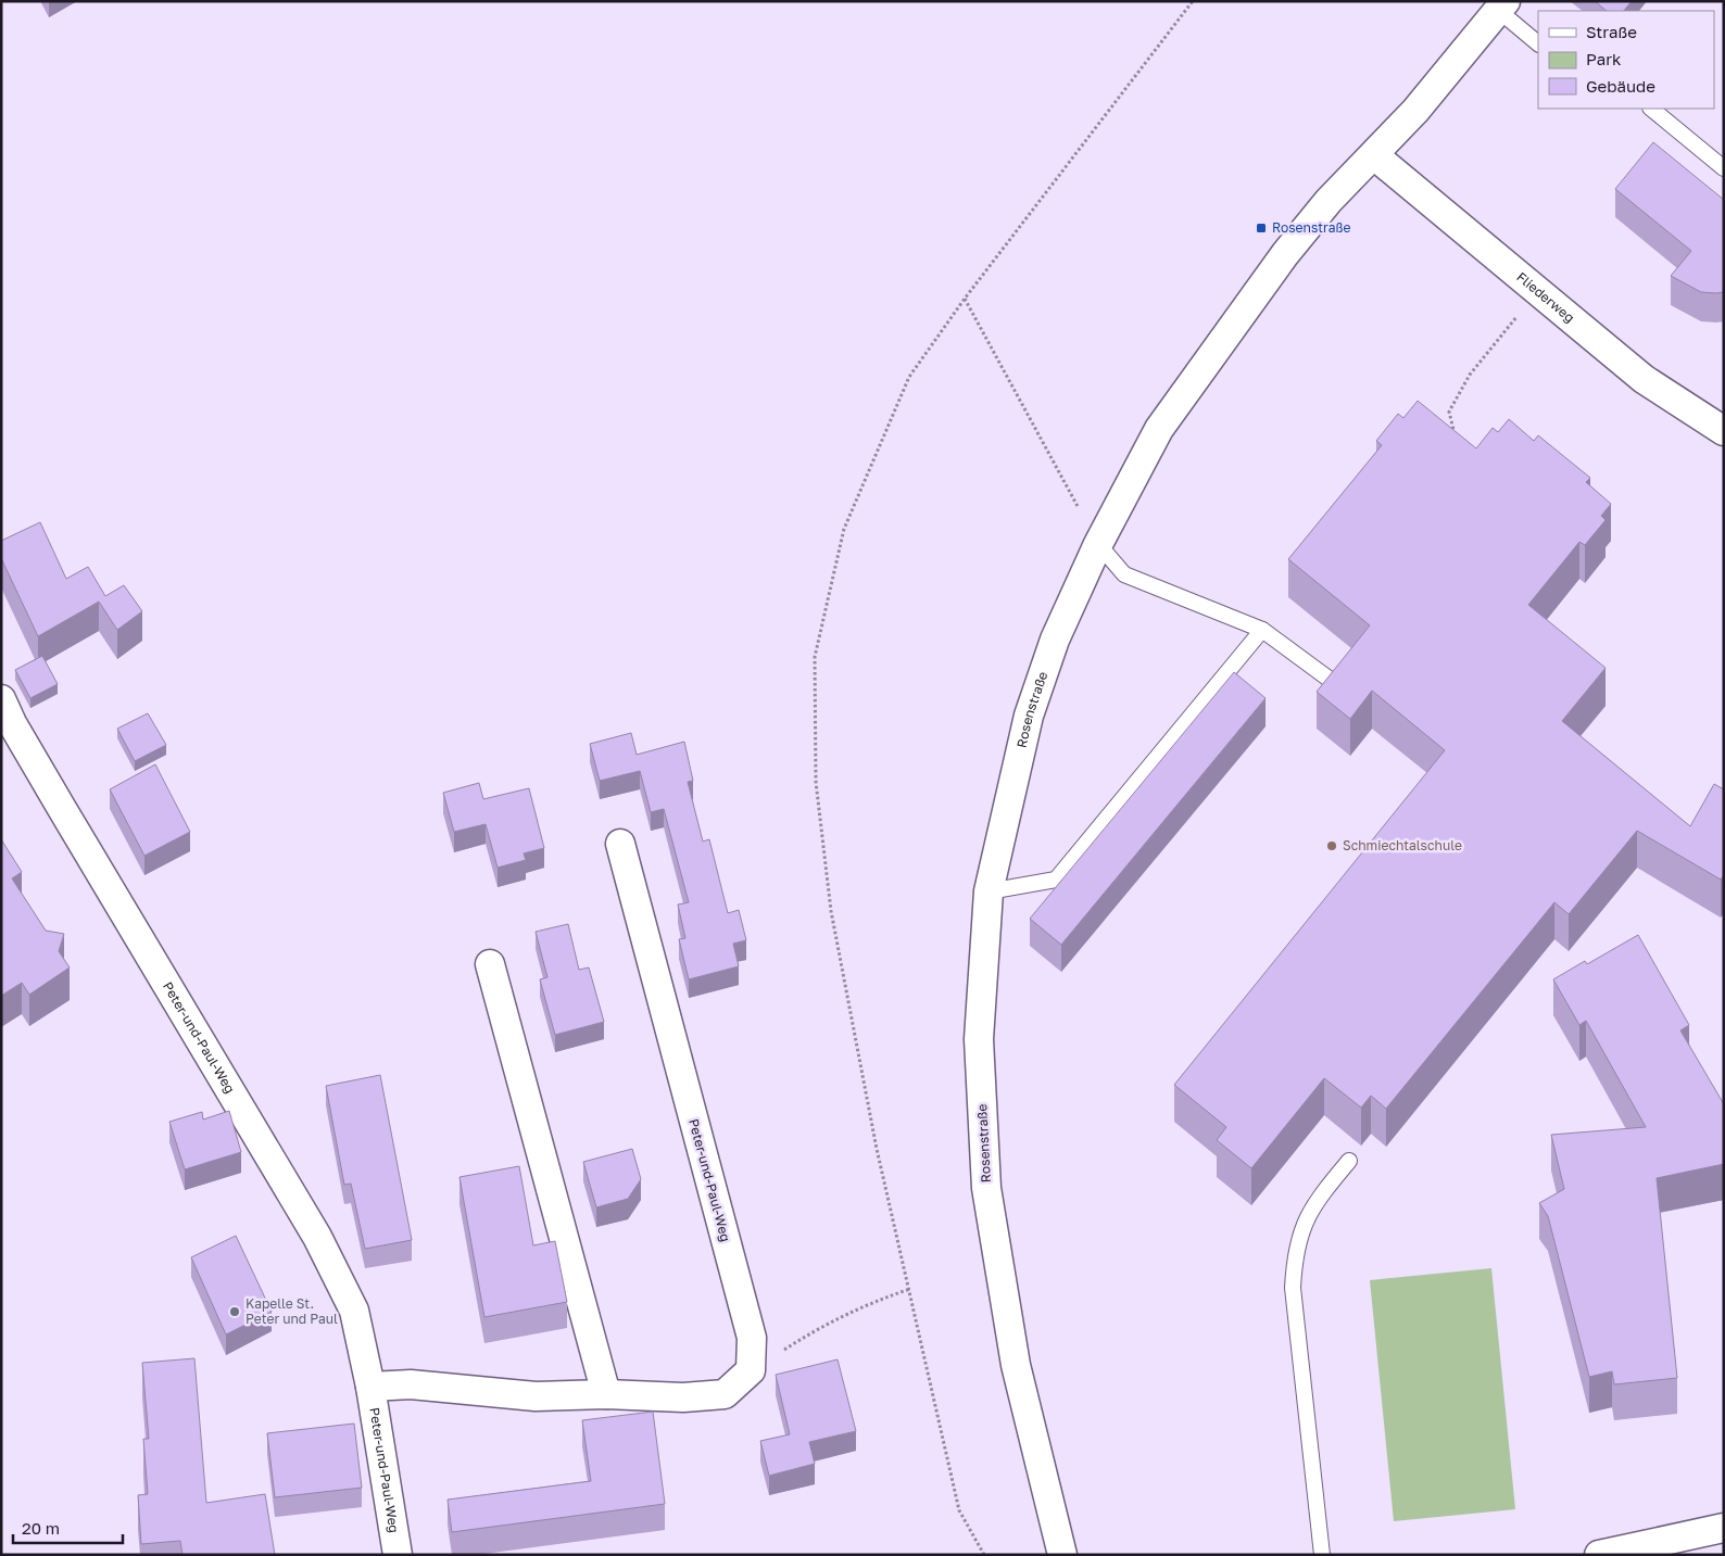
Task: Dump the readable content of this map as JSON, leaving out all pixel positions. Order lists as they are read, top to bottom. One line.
{"streets":{"street":["Fliederweg","Rosenstraße","Peter-und-Paul-Weg"]},"crossings":[["Fliederweg","Rosenstraße"]],"places":{"transit":["Rosenstraße"],"other":["Schmiechtalschule","Kapelle St. Peter und Paul"]},"legend":["Straße","Park","Gebäude"],"scale_bar":"20 m"}
